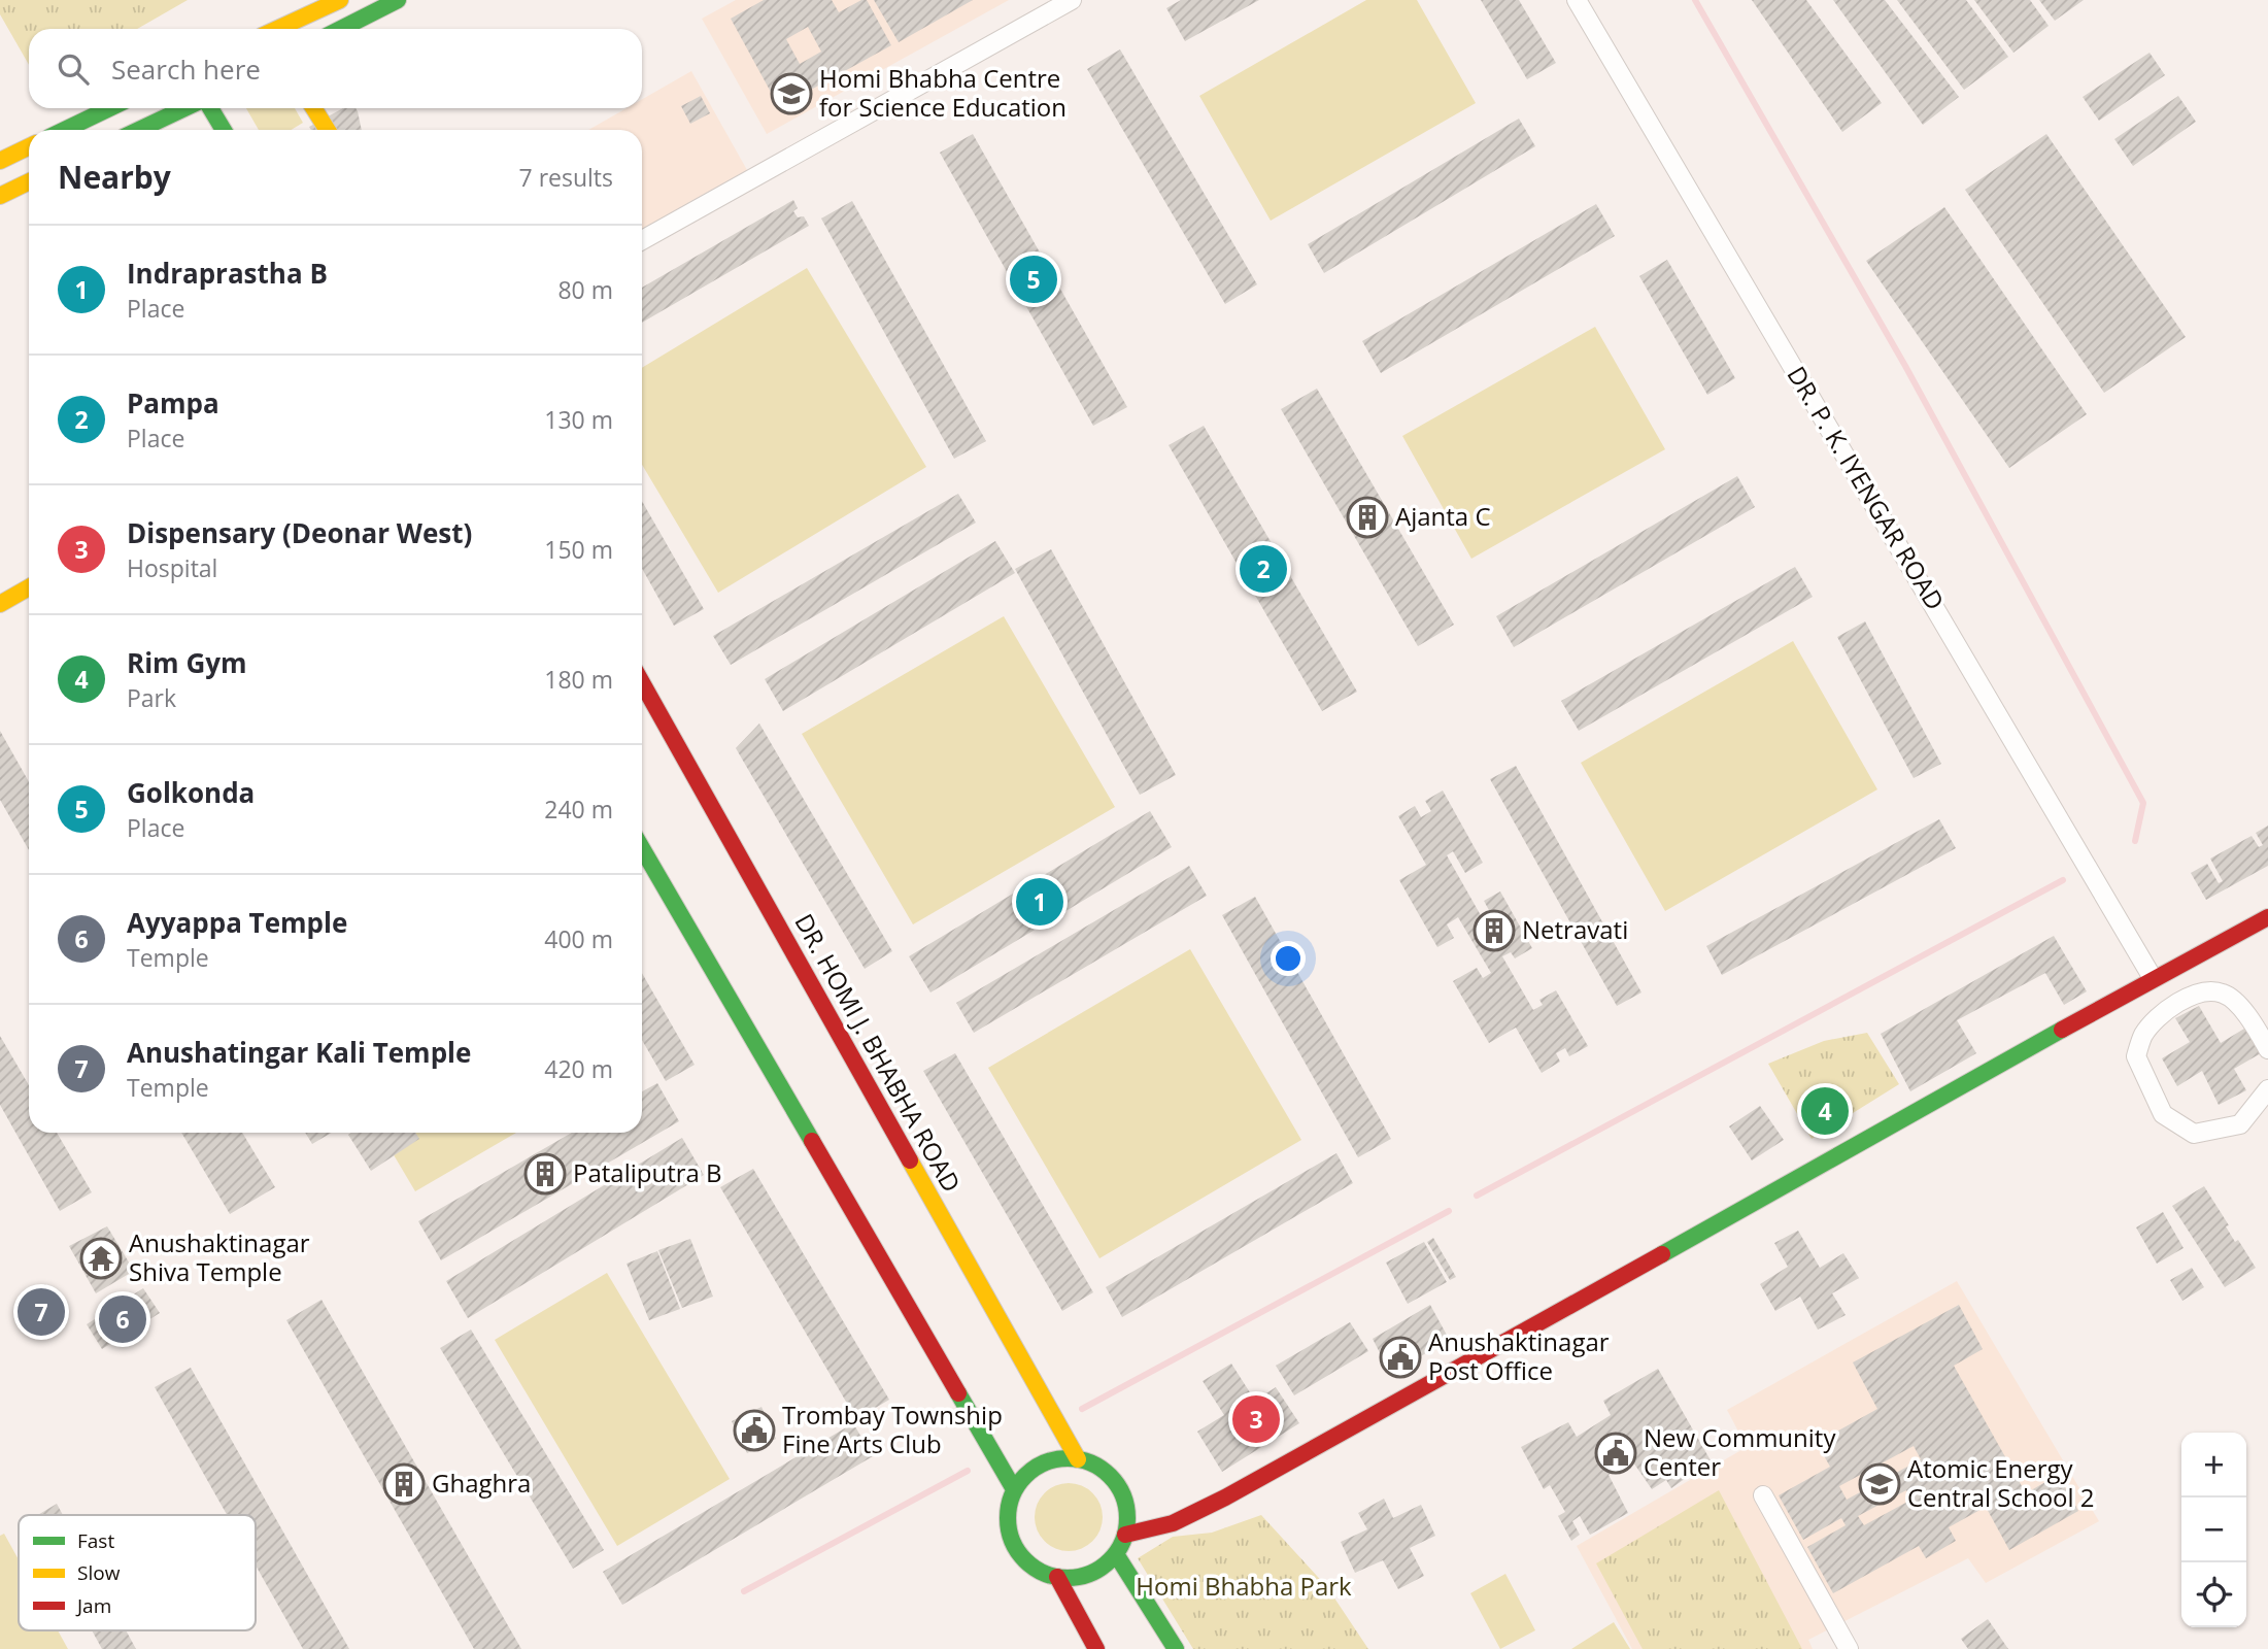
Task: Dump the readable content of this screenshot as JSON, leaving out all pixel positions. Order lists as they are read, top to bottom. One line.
{"streets":{"street":["DR. P. K. IYENGAR ROAD","DR. HOMI J. BHABHA ROAD"]},"parks":["Homi Bhabha Park"],"places":{"school or university":["Homi Bhabha Centre for Science Education","Atomic Energy Central School 2"],"building":["Ajanta C","Netravati","Pataliputra B","Ghaghra"],"temple":["Anushaktinagar Shiva Temple"],"public building":["Anushaktinagar Post Office","Trombay Township Fine Arts Club","New Community Center"]},"legend":["Fast","Slow","Jam"],"page":{"search":"Search here","heading":["Nearby","7 results"],"list":[{"mark":"1","name":"Indraprastha B","note":"Place","value":"80 m"},{"mark":"2","name":"Pampa","note":"Place","value":"130 m"},{"mark":"3","name":"Dispensary (Deonar West)","note":"Hospital","value":"150 m"},{"mark":"4","name":"Rim Gym","note":"Park","value":"180 m"},{"mark":"5","name":"Golkonda","note":"Place","value":"240 m"},{"mark":"6","name":"Ayyappa Temple","note":"Temple","value":"400 m"},{"mark":"7","name":"Anushatingar Kali Temple","note":"Temple","value":"420 m"}],"pins":["5","2","1","4","7","6","3"],"map_buttons":["+","−"]}}
